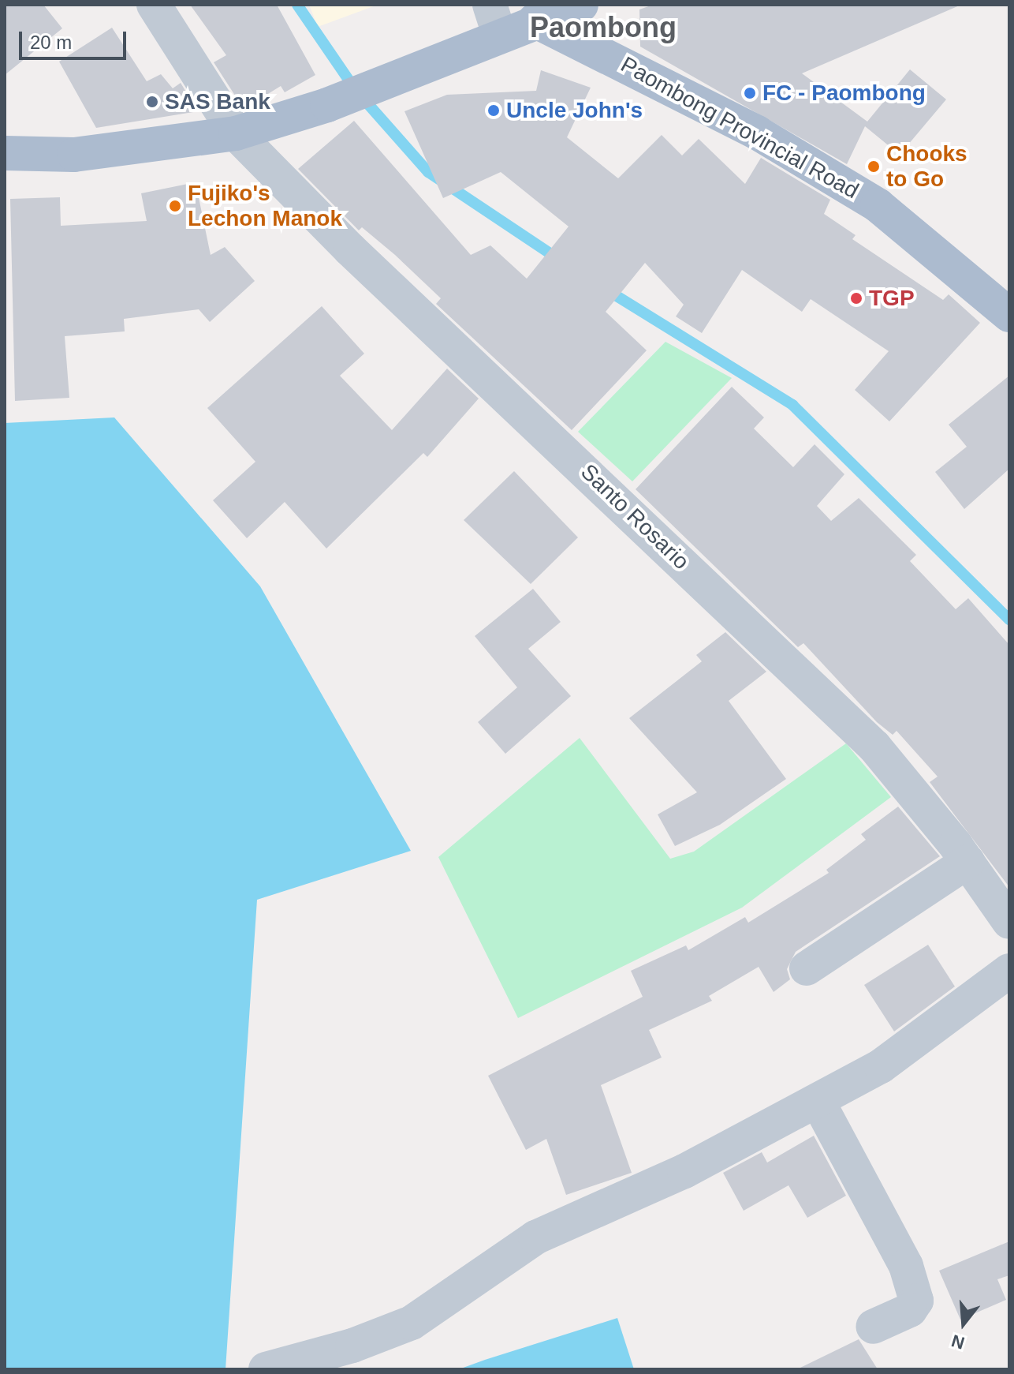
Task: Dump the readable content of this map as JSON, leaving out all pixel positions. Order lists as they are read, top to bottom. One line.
{"streets":{"main road":["Paombong Provincial Road"],"street":["Santo Rosario"]},"districts":["Paombong"],"places":["FC - Paombong","SAS Bank","Uncle John's","Chooks to Go","Fujiko's Lechon Manok","TGP"],"scale_bar":"20 m","north":"bottom"}
